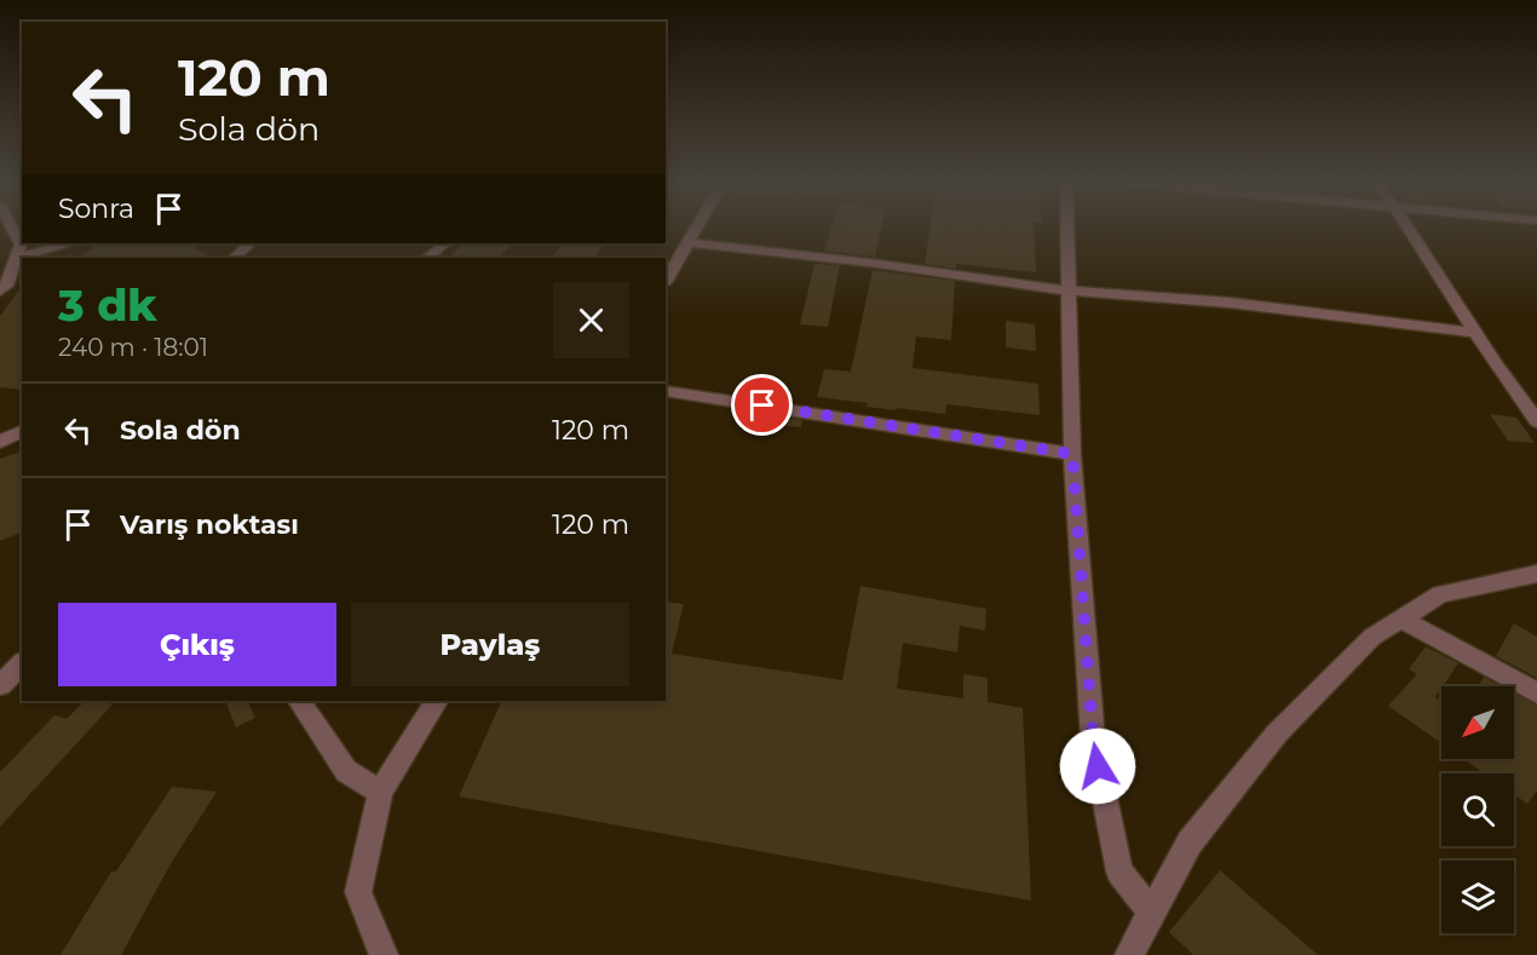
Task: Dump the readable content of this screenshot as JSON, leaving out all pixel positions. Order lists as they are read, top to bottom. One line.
{"north":"bottom left","page":{"turn":["120 m","Sola dön"],"then":"Sonra","heading":["3 dk","240 m · 18:01"],"list":[{"name":"Sola dön","value":"120 m"},{"name":"Varış noktası","value":"120 m"}],"buttons":["Çıkış","Paylaş"]}}
